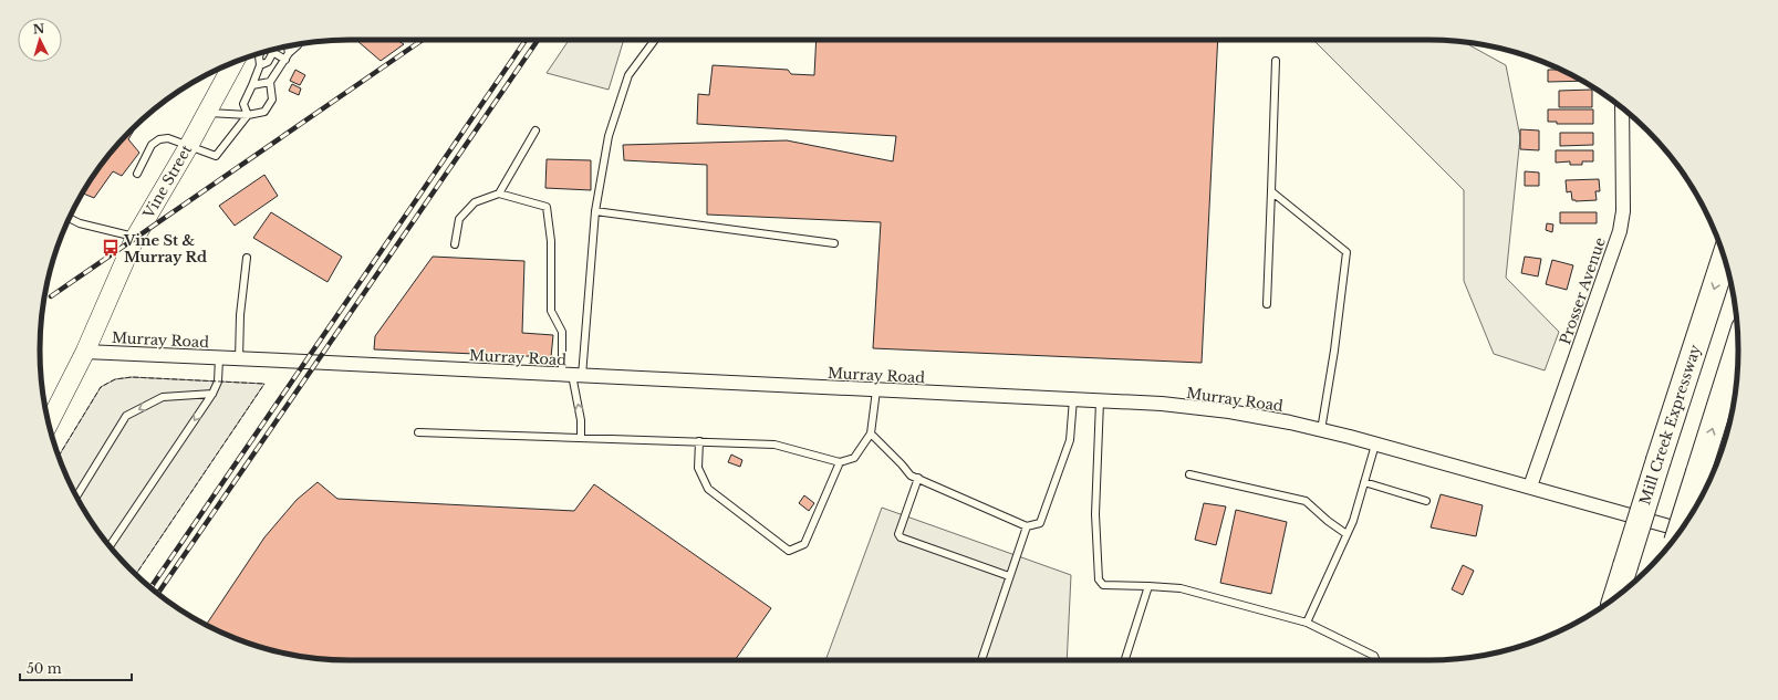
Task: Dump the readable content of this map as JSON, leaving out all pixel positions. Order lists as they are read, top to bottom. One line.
{"streets":{"highway":["Mill Creek Expressway"],"main road":["Vine Street"],"street":["Prosser Avenue","Murray Road"]},"crossings":[["Vine Street","Murray Road"],["Prosser Avenue","Murray Road"]],"places":{"bus stop":["Vine St & Murray Rd"]},"scale_bar":"50 m","north":"top"}
